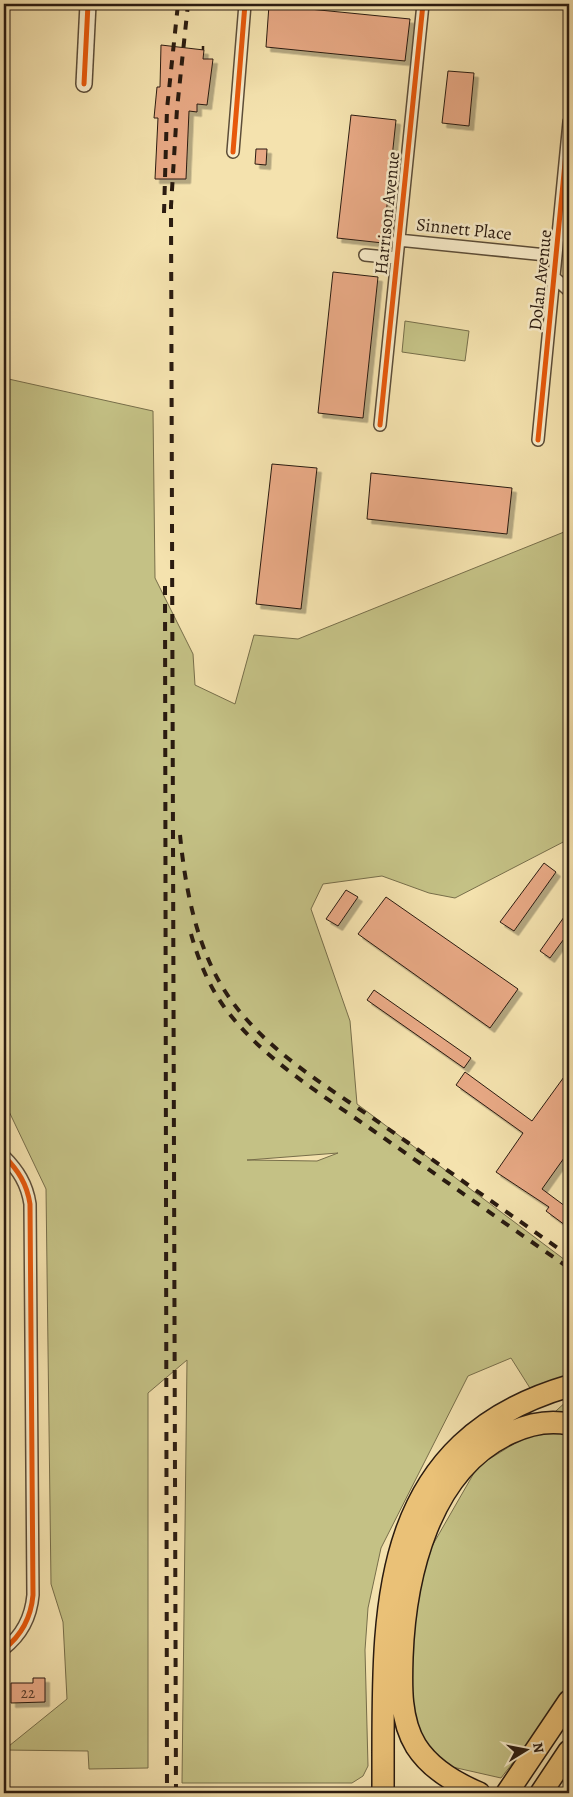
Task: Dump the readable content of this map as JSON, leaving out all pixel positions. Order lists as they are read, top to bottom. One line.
{"streets":{"street":["Harrison Avenue","Sinnett Place","Dolan Avenue"]},"crossings":[["Harrison Avenue","Sinnett Place"],["Sinnett Place","Dolan Avenue"]],"house_numbers":["22"],"north":"right"}
